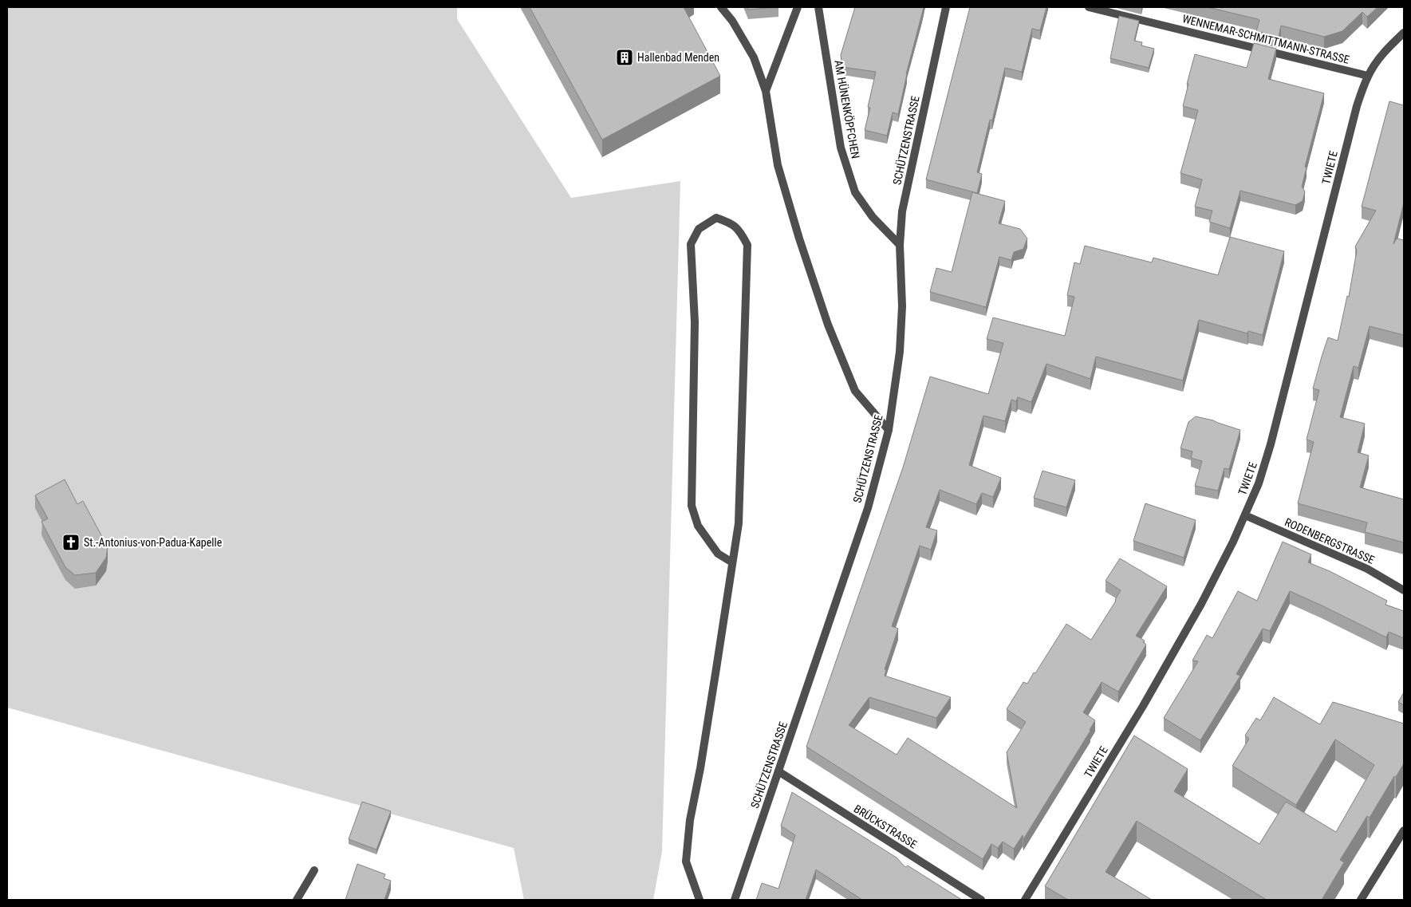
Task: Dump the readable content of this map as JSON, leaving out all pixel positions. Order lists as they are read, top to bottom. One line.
{"streets":{"street":["WENNEMAR-SCHMITTMANN-STRASSE","AM HÜNENKÖPFCHEN","SCHÜTZENSTRASSE","TWIETE","RODENBERGSTRASSE","BRÜCKSTRASSE"]},"crossings":[["WENNEMAR-SCHMITTMANN-STRASSE","TWIETE"],["AM HÜNENKÖPFCHEN","SCHÜTZENSTRASSE"],["SCHÜTZENSTRASSE","BRÜCKSTRASSE"],["TWIETE","RODENBERGSTRASSE"]],"places":{"building":["Hallenbad Menden"],"church":["St.-Antonius-von-Padua-Kapelle"]}}
